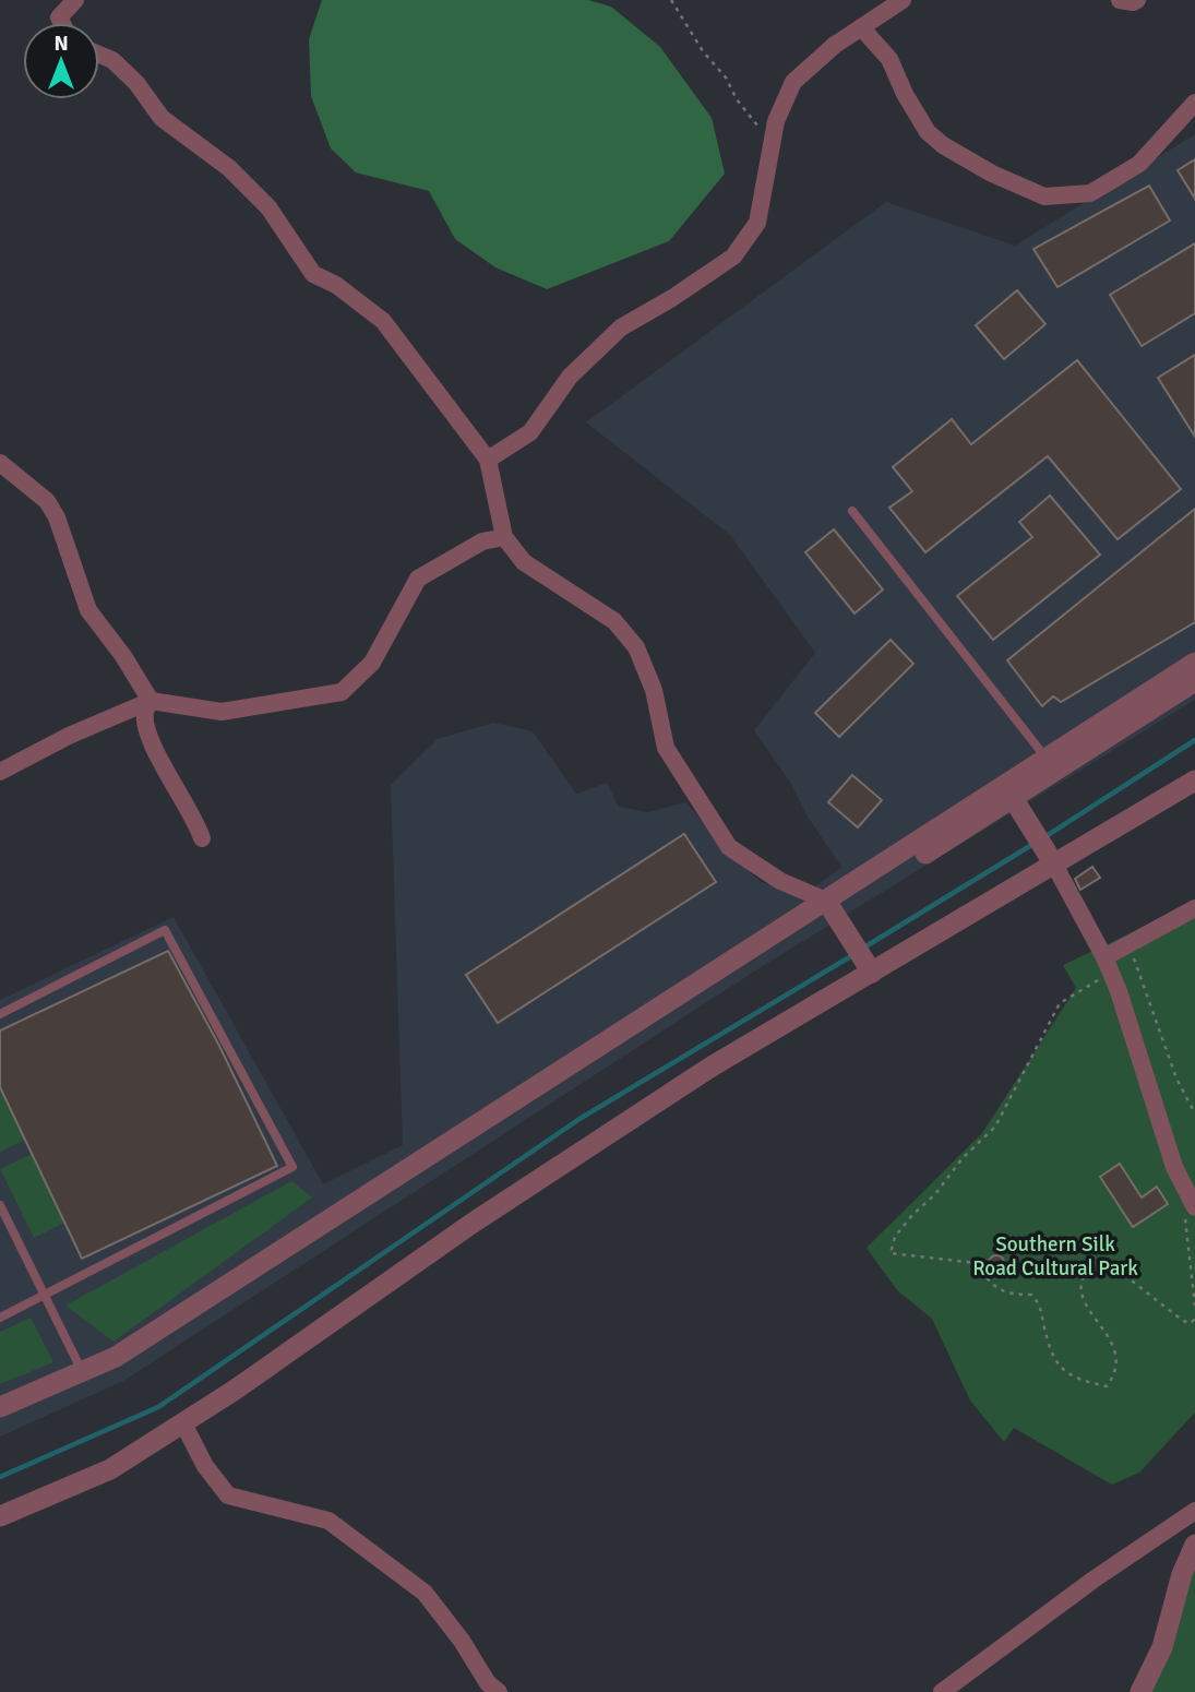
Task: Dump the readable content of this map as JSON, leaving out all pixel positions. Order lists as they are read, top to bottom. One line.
{"parks":["Southern Silk Road Cultural Park"],"north":"top"}
